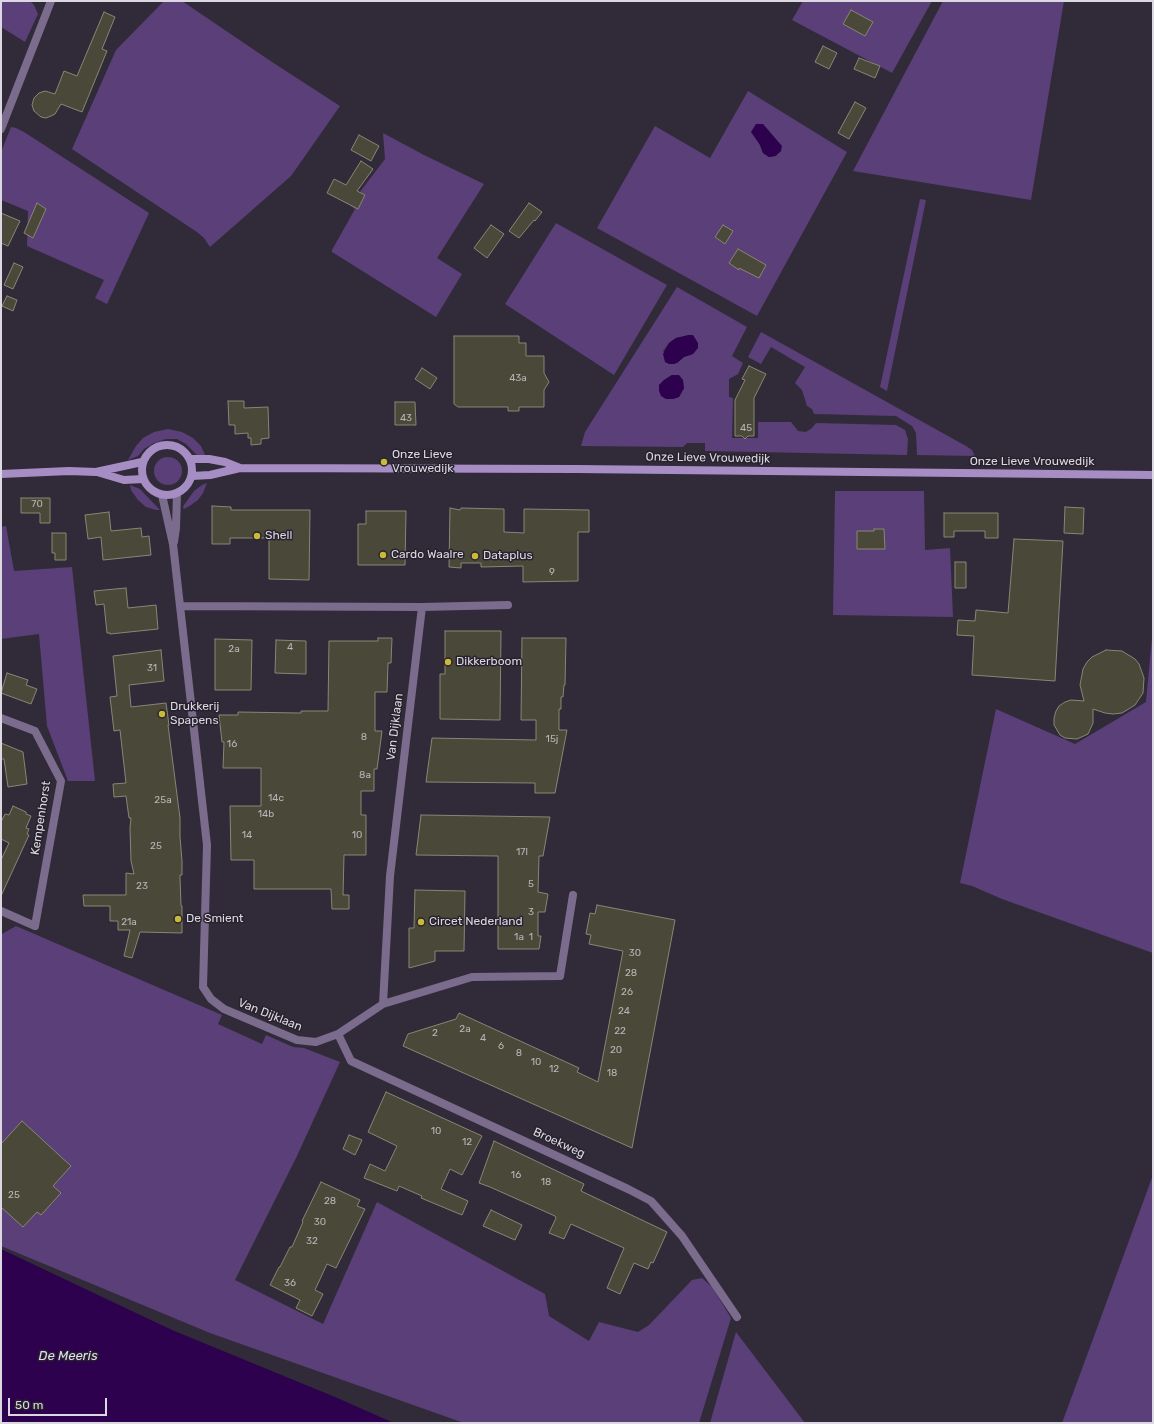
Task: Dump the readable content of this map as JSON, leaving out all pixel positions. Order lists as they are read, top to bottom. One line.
{"streets":{"main road":["Onze Lieve Vrouwedijk"],"street":["Van Dijklaan","Kempenhorst","Broekweg"]},"crossings":[["Onze Lieve Vrouwedijk","Van Dijklaan"],["Van Dijklaan","Broekweg"]],"water":["De Meeris"],"places":["Onze Lieve Vrouwedijk","Shell","Cardo Waalre","Dataplus","Dikkerboom","Drukkerij Spapens","De Smient","Circet Nederland"],"house_numbers":["43a","43","45","70","9","4","2a","31","8","15j","16","8a","14c","25a","14b","14","10","25","17l","5","23","3","21a","1a","1","30","28","26","24","2a","22","2","4","6","20","8","10","12","18","10","12","16","18","25","28","30","32","36"],"scale_bar":"50 m"}
